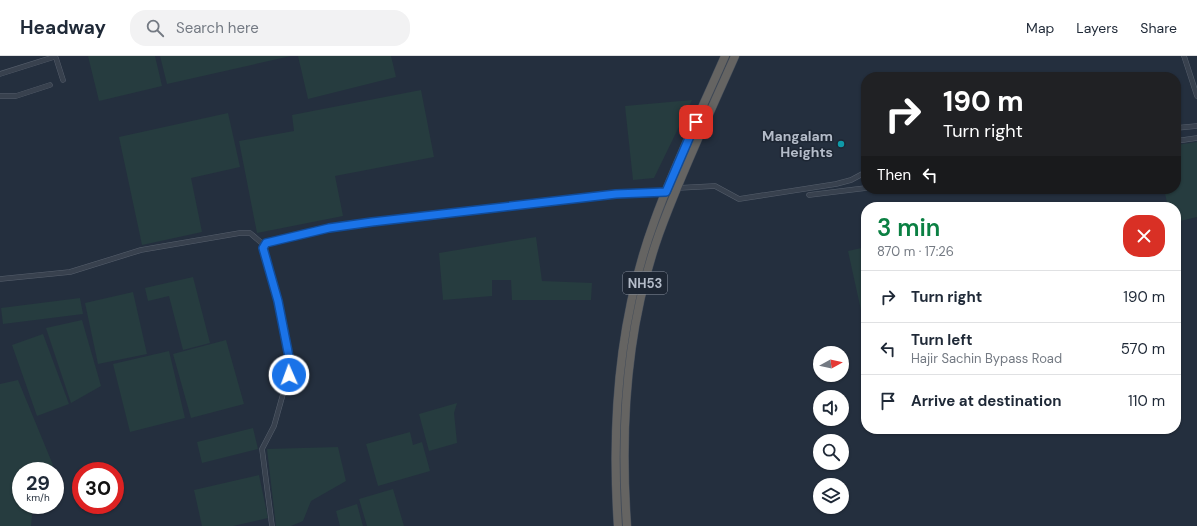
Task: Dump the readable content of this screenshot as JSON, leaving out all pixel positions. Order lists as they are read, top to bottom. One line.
{"streets":{"highway":["NH53"]},"places":["Mangalam Heights"],"north":"right","page":{"header":"Headway","search":"Search here","nav":["Map","Layers","Share"],"turn":["190 m","Turn right"],"then":"Then","heading":["3 min","870 m · 17:26"],"list":[{"name":"Turn right","value":"190 m"},{"name":"Turn left","note":"Hajir Sachin Bypass Road","value":"570 m"},{"name":"Arrive at destination","value":"110 m"}],"speed":"29 km/h","limit":"30"}}
